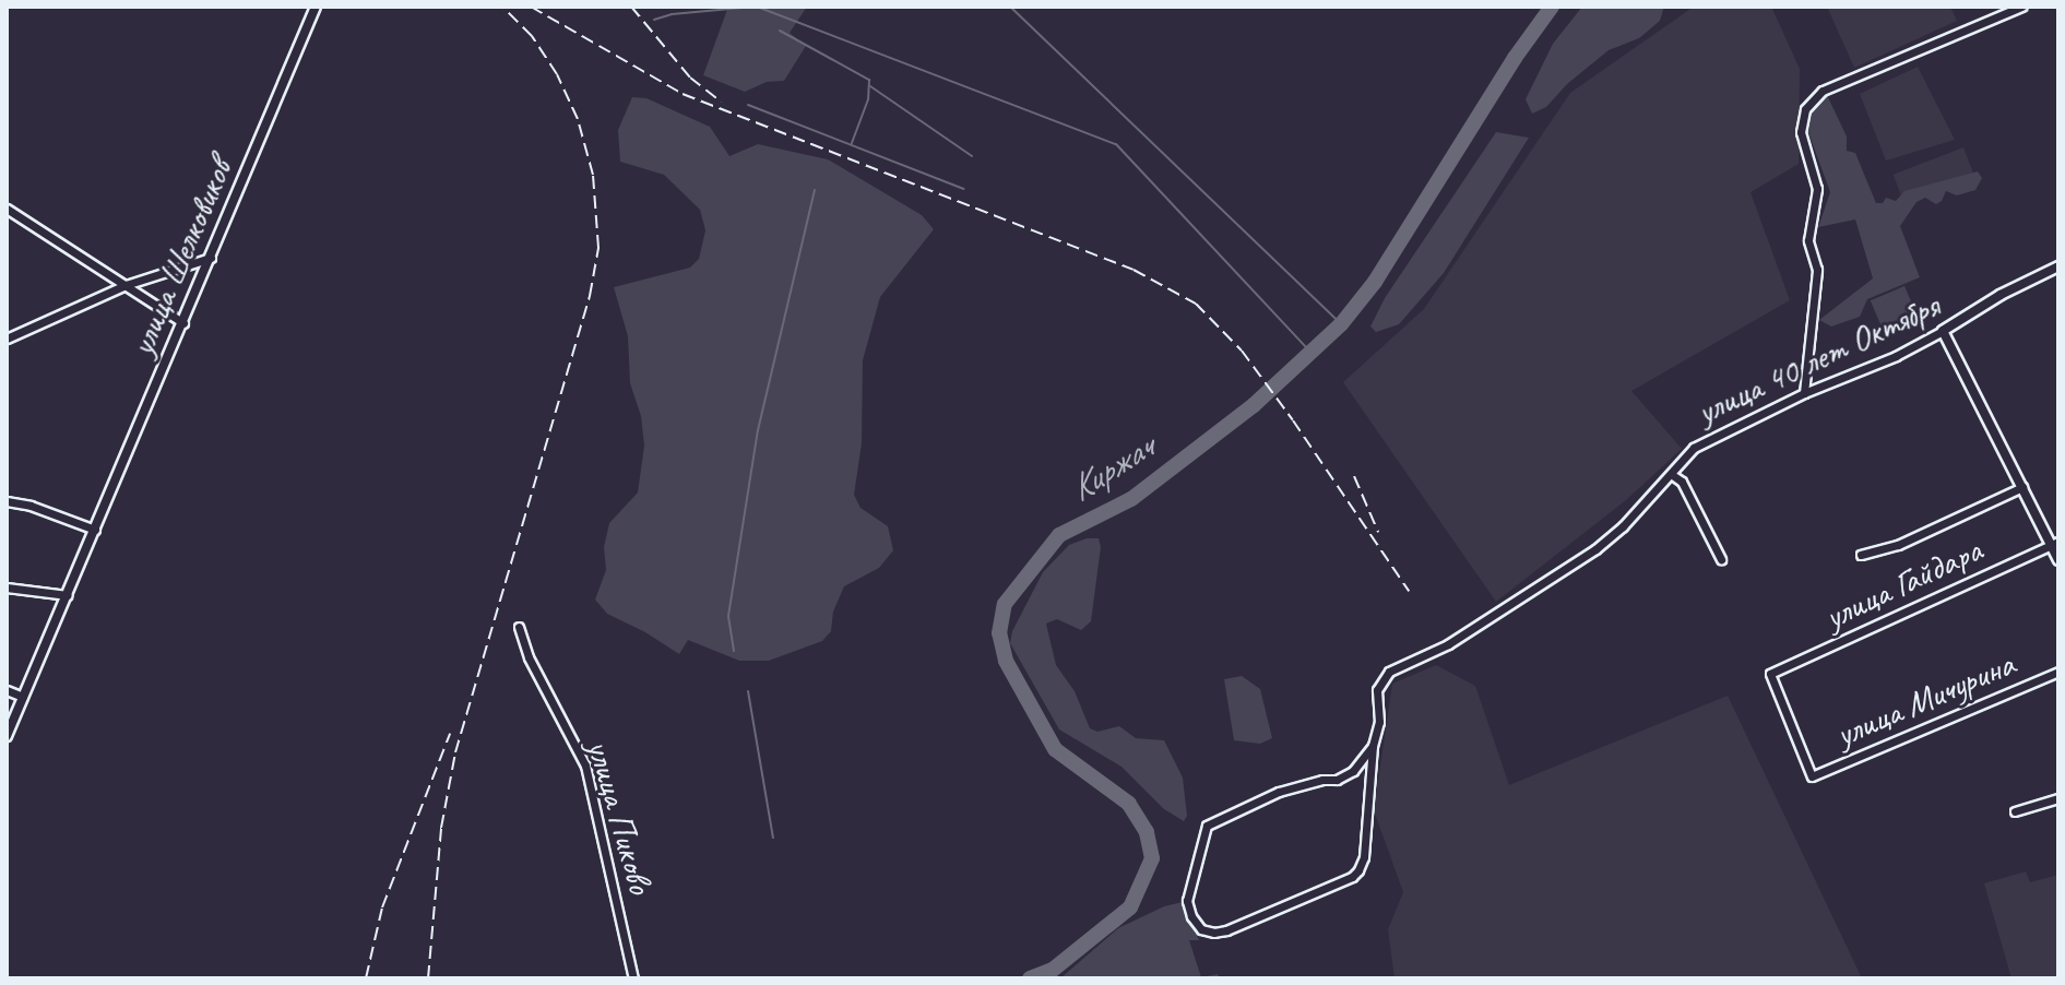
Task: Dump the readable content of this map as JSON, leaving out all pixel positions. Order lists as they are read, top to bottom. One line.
{"streets":{"street":["улица Шелковиков","улица 40 лет Октября","улица Гайдара","улица Мичурина","улица Пиково"]},"crossings":[["улица Гайдара","улица Мичурина"]],"water":["Киржач"]}
